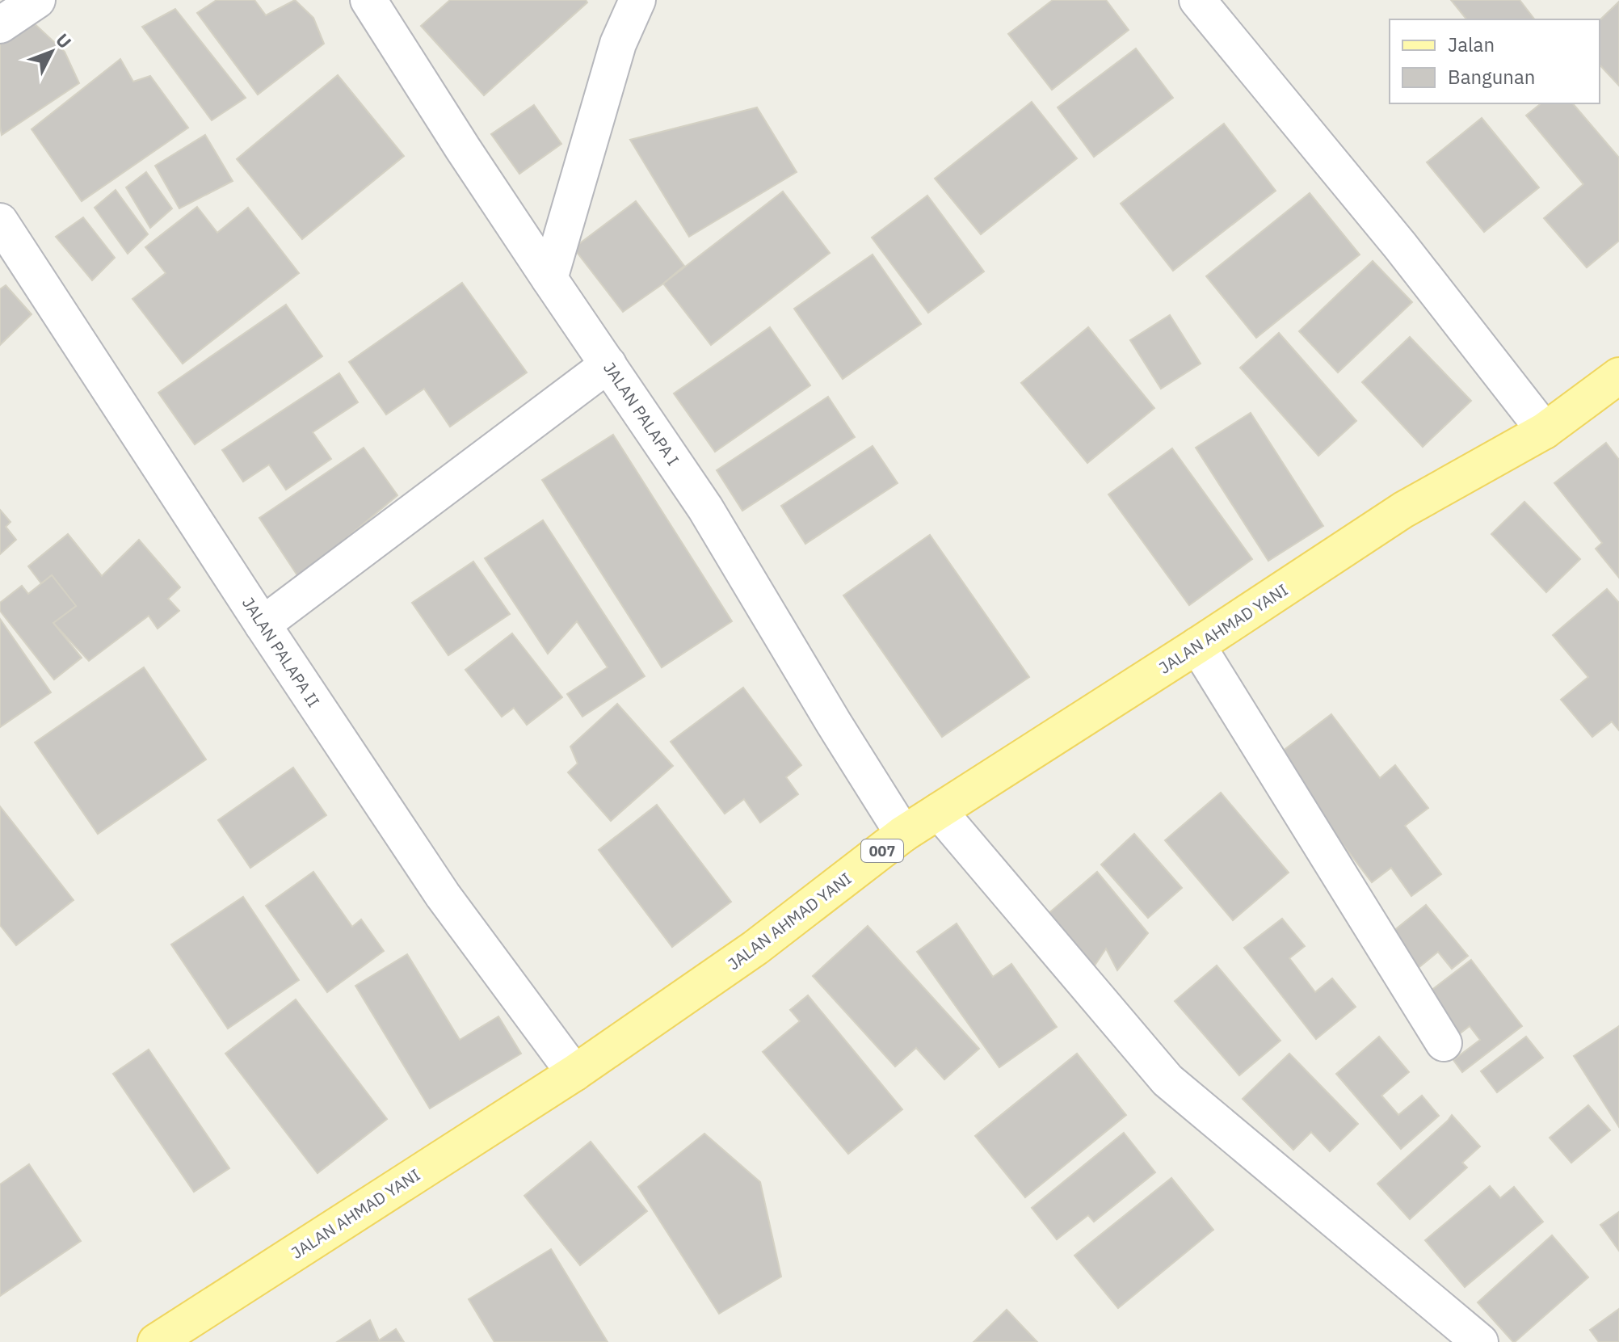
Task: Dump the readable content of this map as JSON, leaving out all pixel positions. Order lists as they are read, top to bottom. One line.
{"streets":{"main road":["JALAN AHMAD YANI","007"],"street":["JALAN PALAPA I","JALAN PALAPA II"]},"crossings":[["JALAN PALAPA I","JALAN AHMAD YANI"],["JALAN AHMAD YANI","JALAN PALAPA II"]],"legend":["Jalan","Bangunan"],"north":"top right"}
